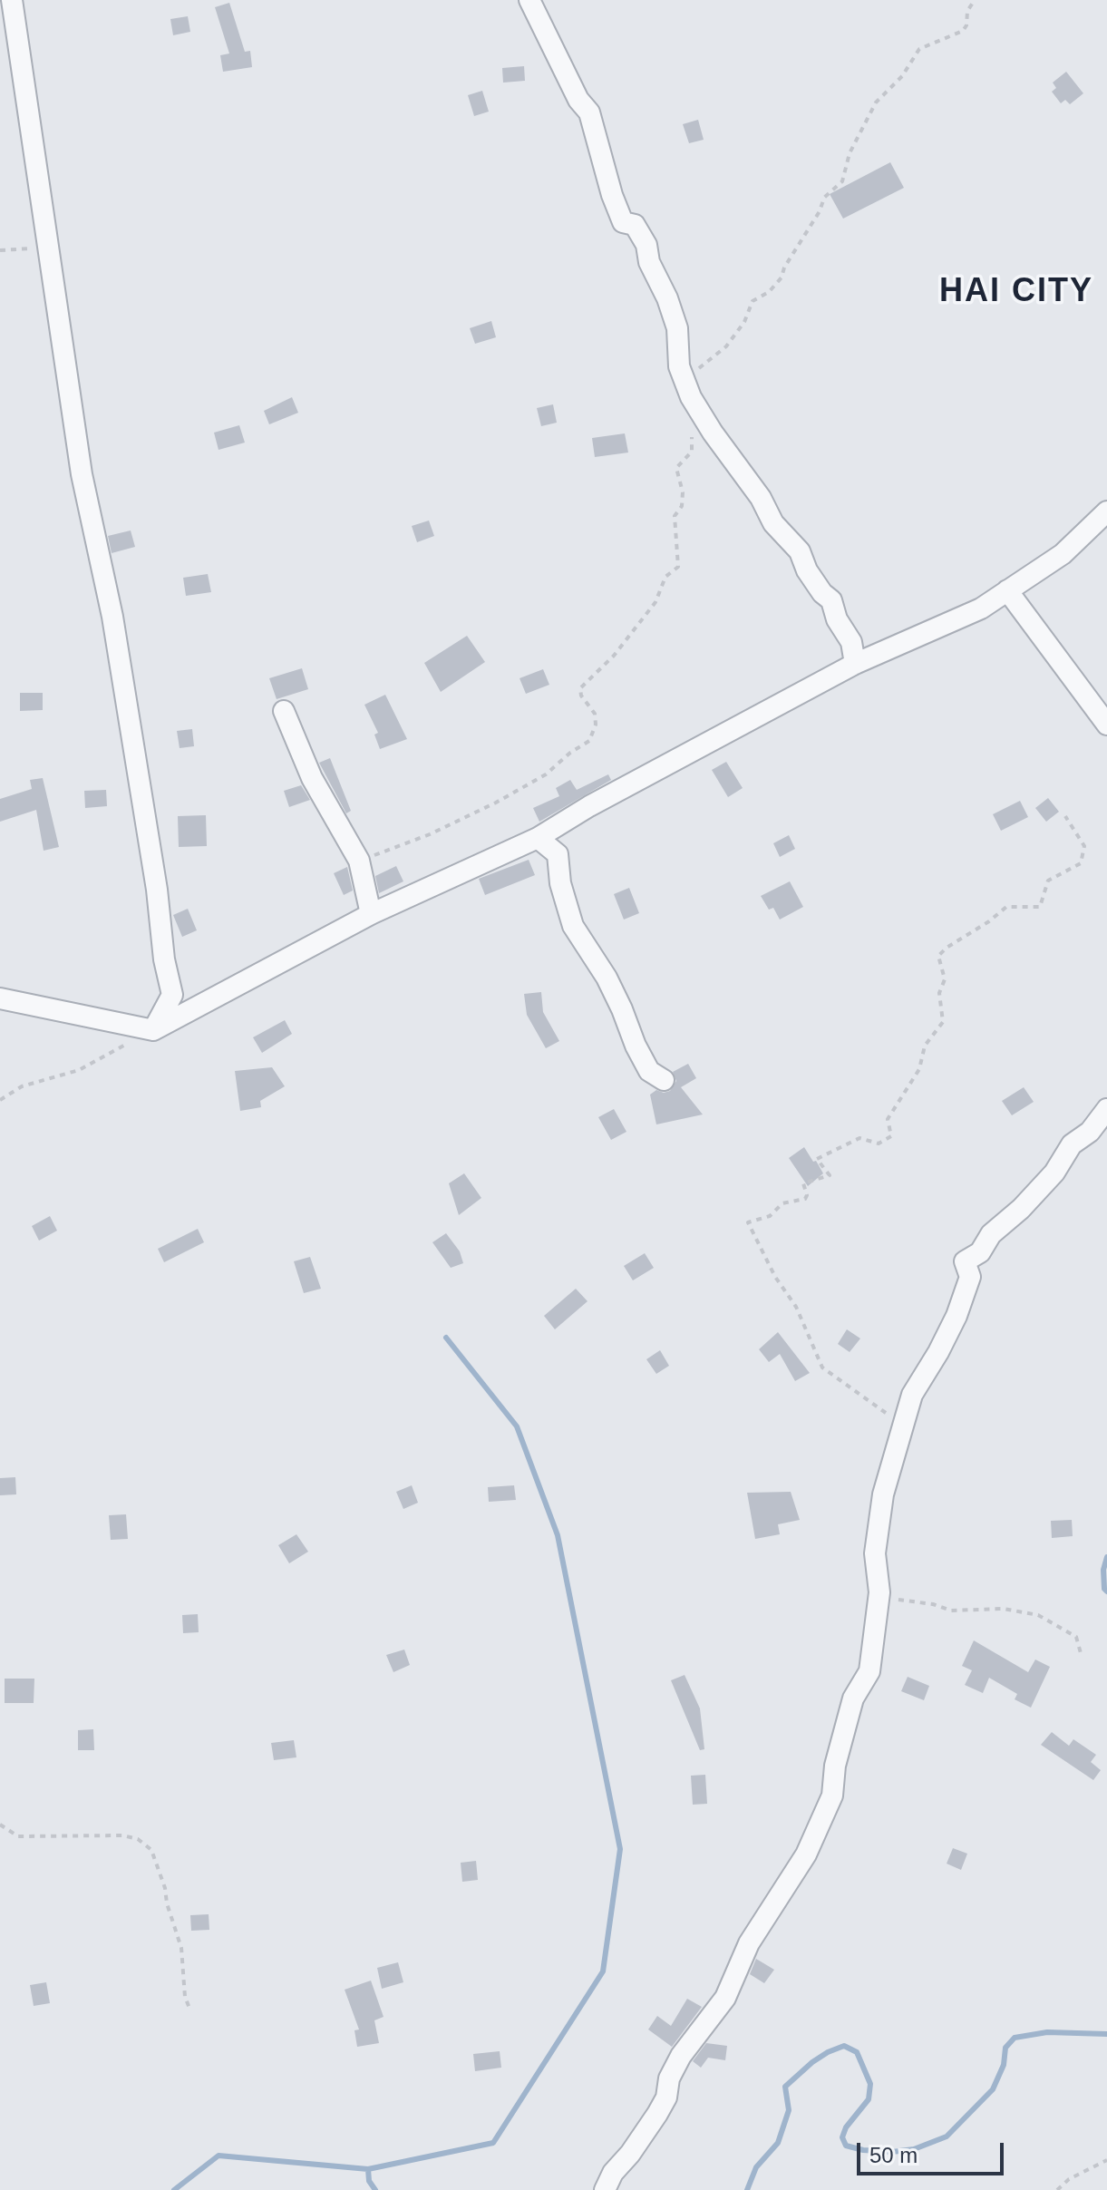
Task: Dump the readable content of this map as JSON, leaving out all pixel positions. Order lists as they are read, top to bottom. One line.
{"districts":["HAI CITY"],"scale_bar":"50 m"}
